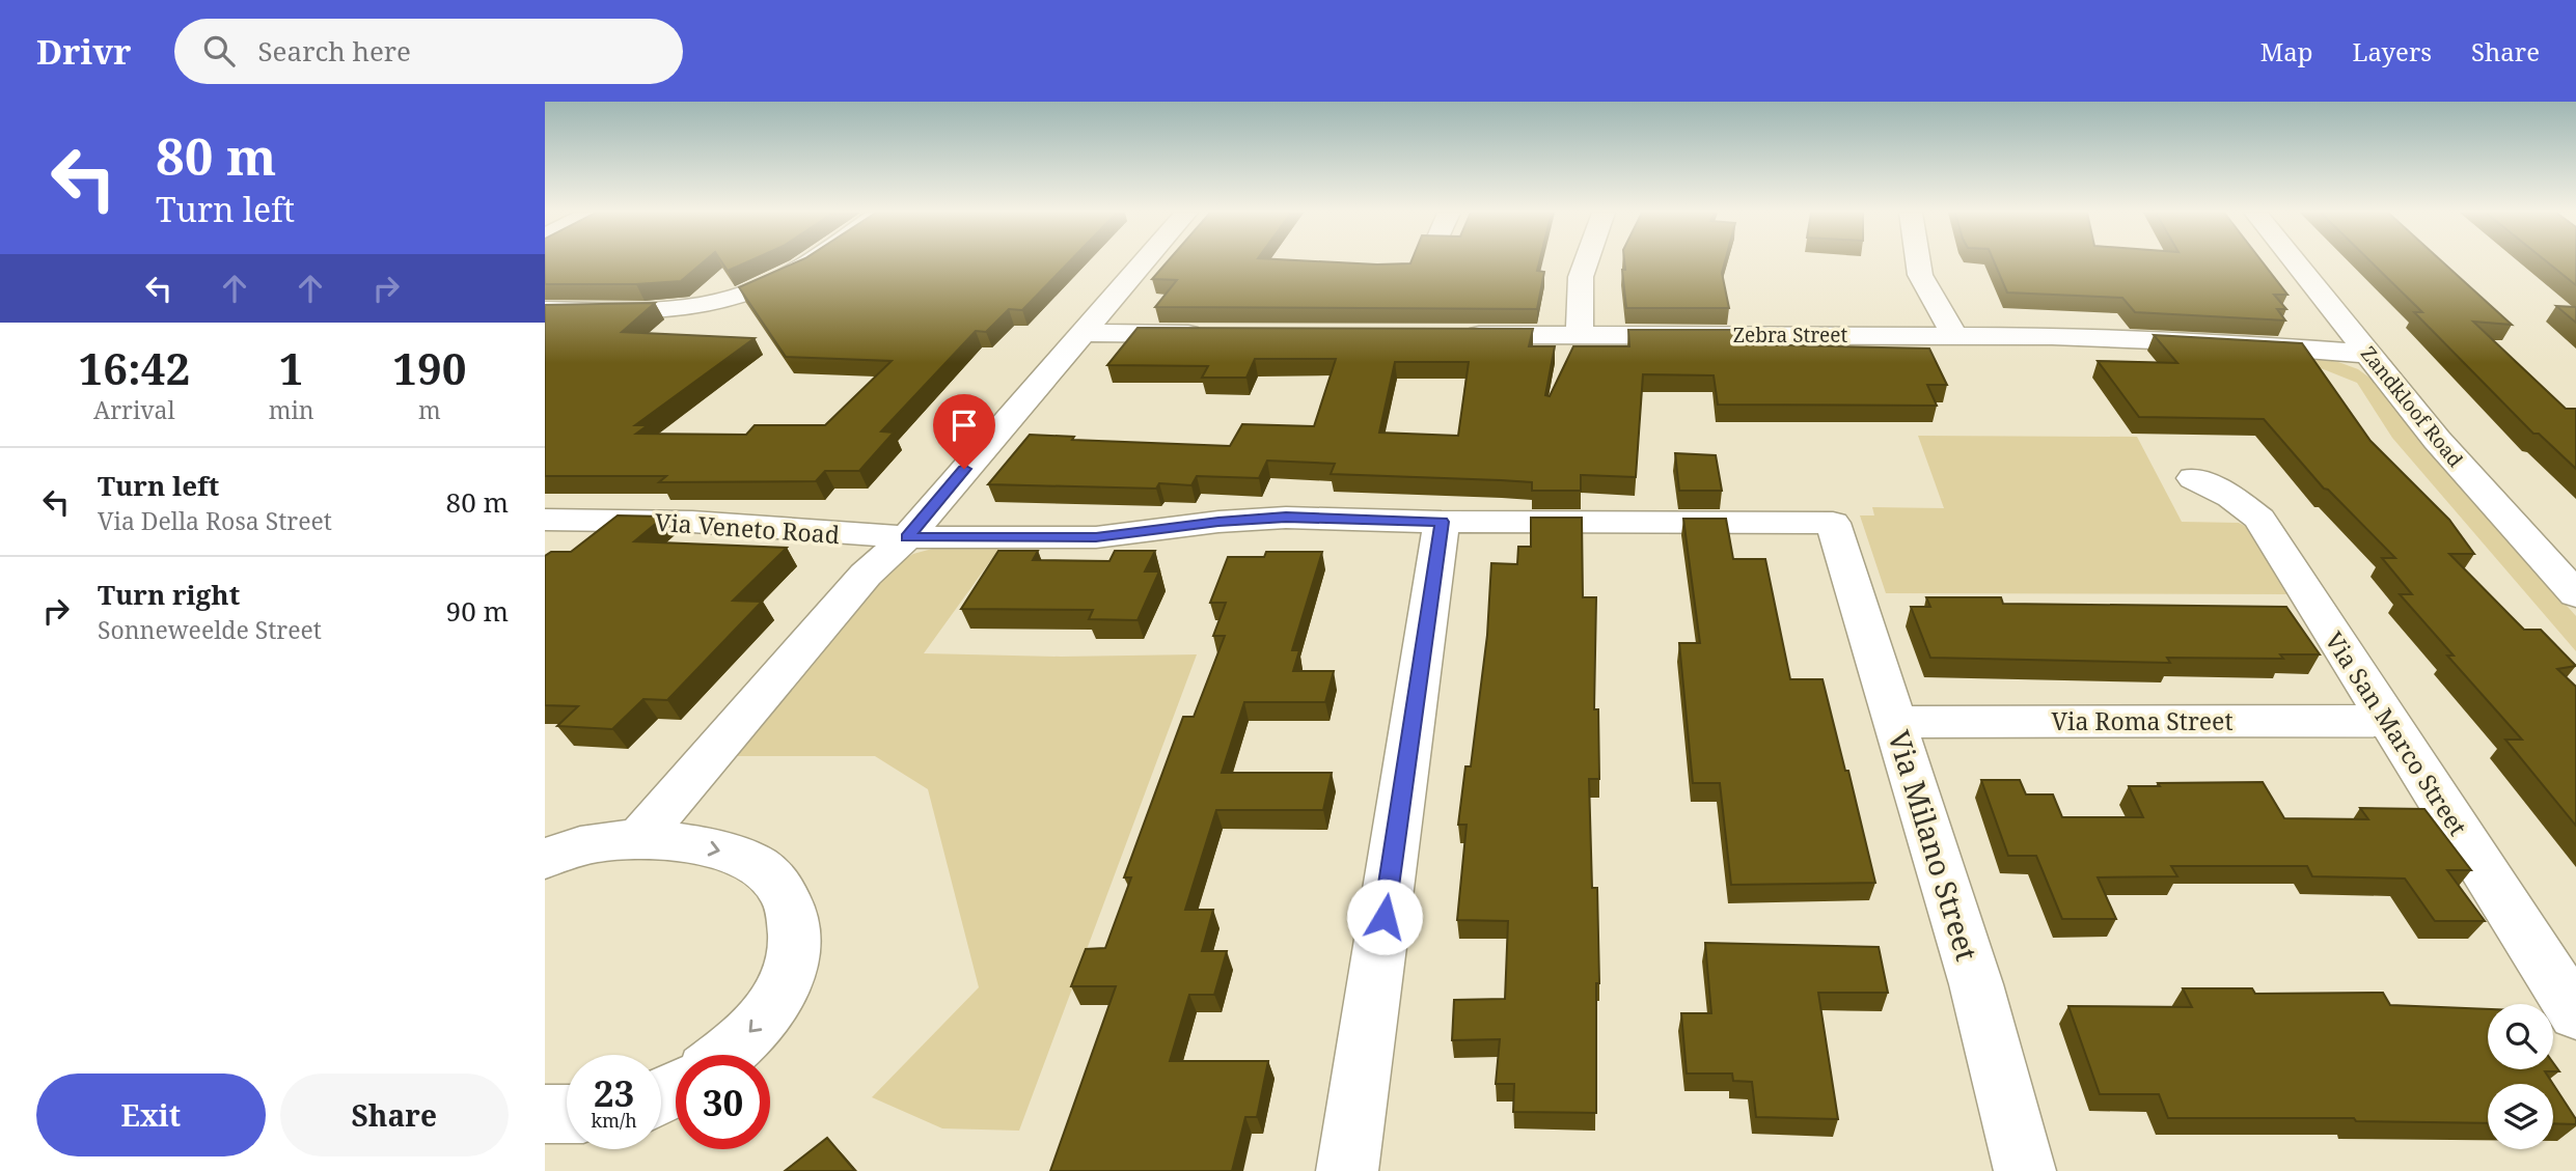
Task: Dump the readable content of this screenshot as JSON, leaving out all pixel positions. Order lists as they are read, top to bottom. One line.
{"streets":{"street":["Zebra Street","Zandkloof Road","Via Veneto Road","Via Roma Street","Via San Marco Street","Via Milano Street"]},"crossings":[["Zebra Street","Zandkloof Road"],["Via Veneto Road","Via Milano Street"],["Via Roma Street","Via San Marco Street"],["Via Roma Street","Via Milano Street"]],"page":{"header":"Drivr","search":"Search here","nav":["Map","Layers","Share"],"turn":["80 m","Turn left"],"eta":["16:42","Arrival","1","min","190","m"],"list":[{"name":"Turn left","note":"Via Della Rosa Street","value":"80 m"},{"name":"Turn right","note":"Sonneweelde Street","value":"90 m"}],"speed":"23 km/h","limit":"30","buttons":["Exit","Share"]}}
